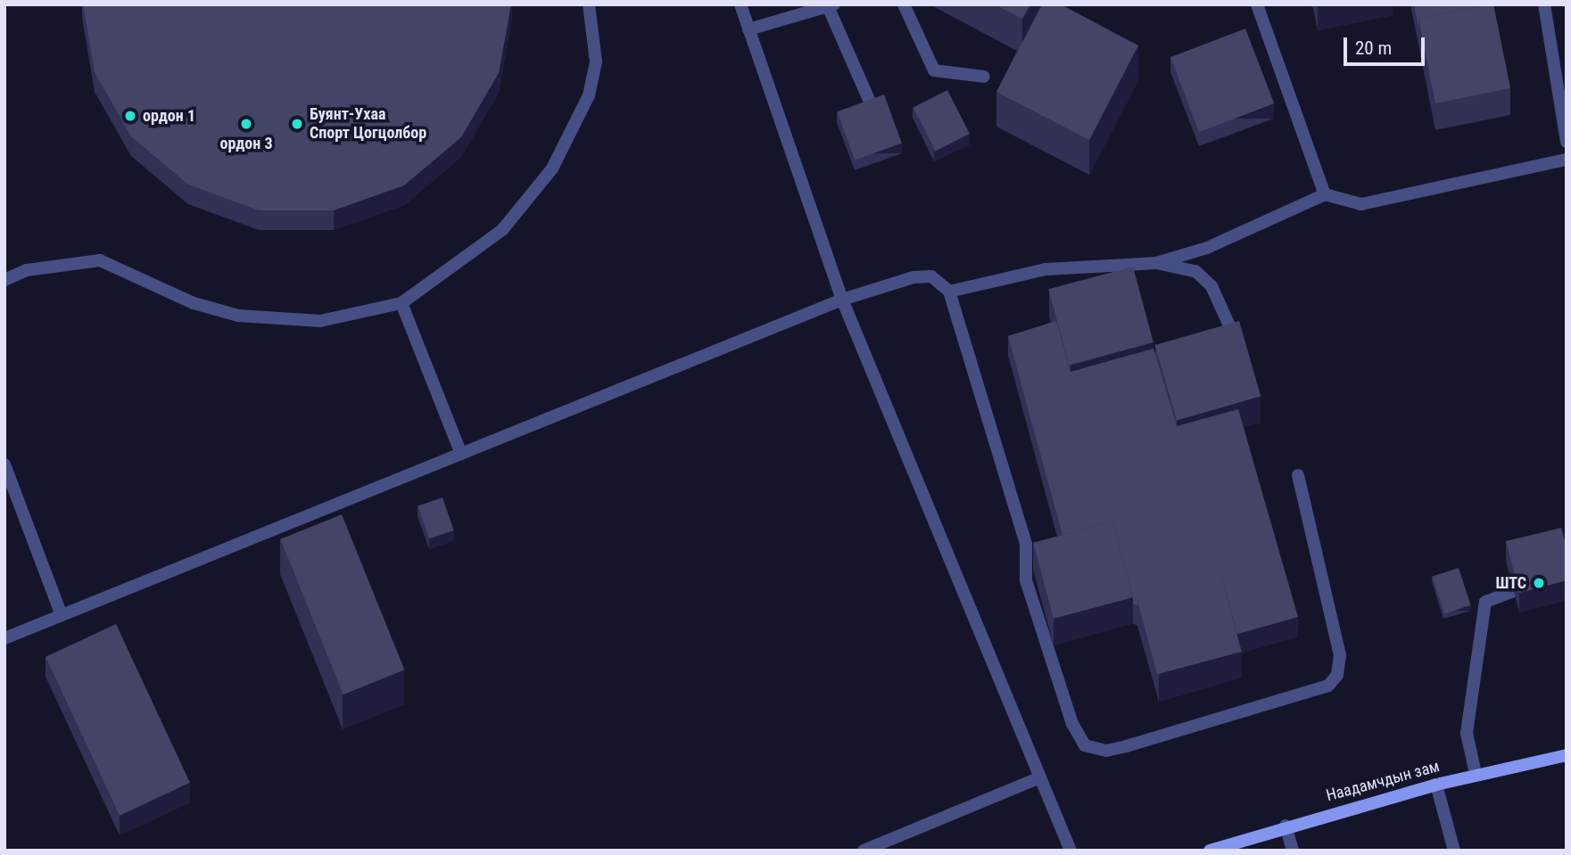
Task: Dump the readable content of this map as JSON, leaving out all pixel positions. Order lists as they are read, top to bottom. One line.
{"streets":{"main road":["Наадамчдын зам"]},"places":["ордон 1","ордон 3","Буянт-Ухаа Спорт Цогцолбор","ШТС"],"scale_bar":"20 m"}
